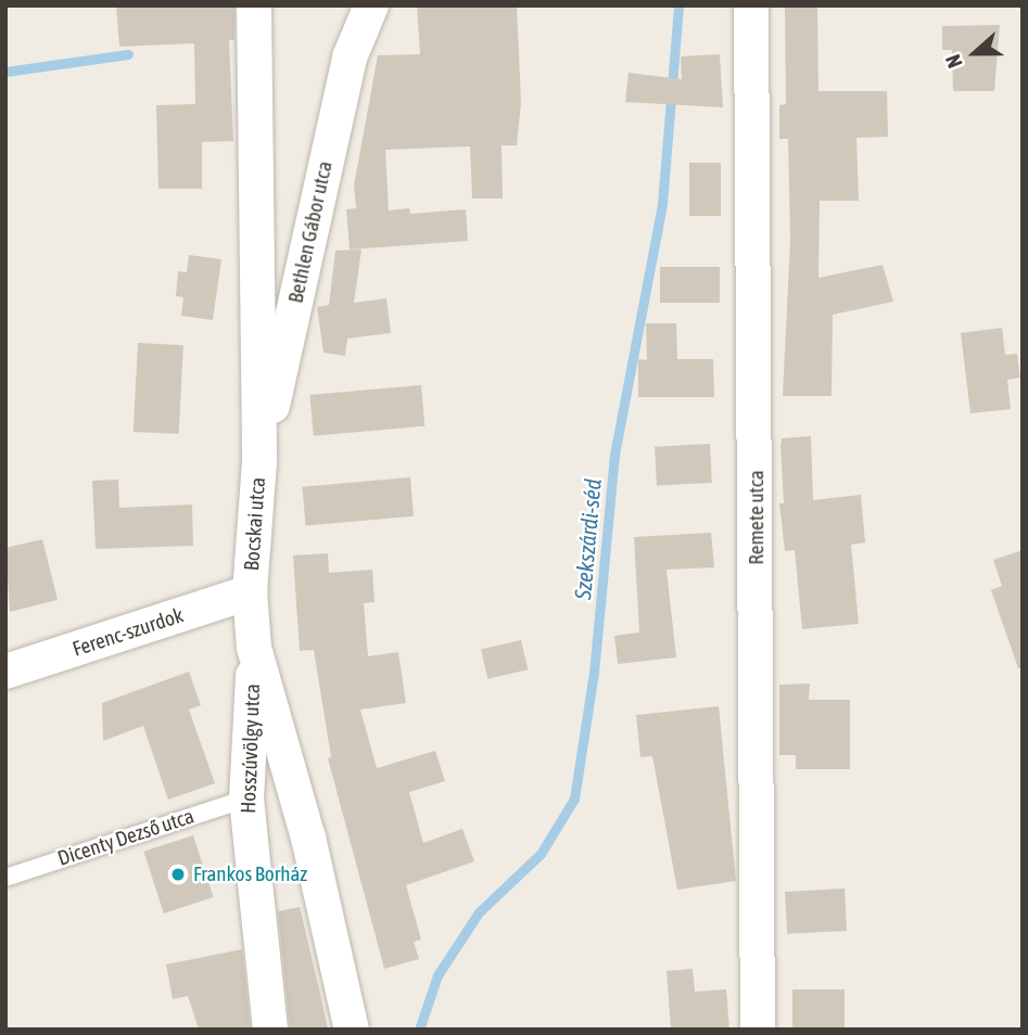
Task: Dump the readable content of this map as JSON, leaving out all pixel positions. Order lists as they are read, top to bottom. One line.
{"streets":{"street":["Bethlen Gábor utca","Remete utca","Bocskai utca","Ferenc-szurdok","Hosszúvölgy utca"],"lane":["Dicenty Dezső utca"]},"crossings":[["Bethlen Gábor utca","Bocskai utca"],["Bocskai utca","Ferenc-szurdok"],["Bocskai utca","Hosszúvölgy utca"],["Hosszúvölgy utca","Dicenty Dezső utca"]],"water":["Szekszárdi-séd"],"places":["Frankos Borház"],"north":"left"}
